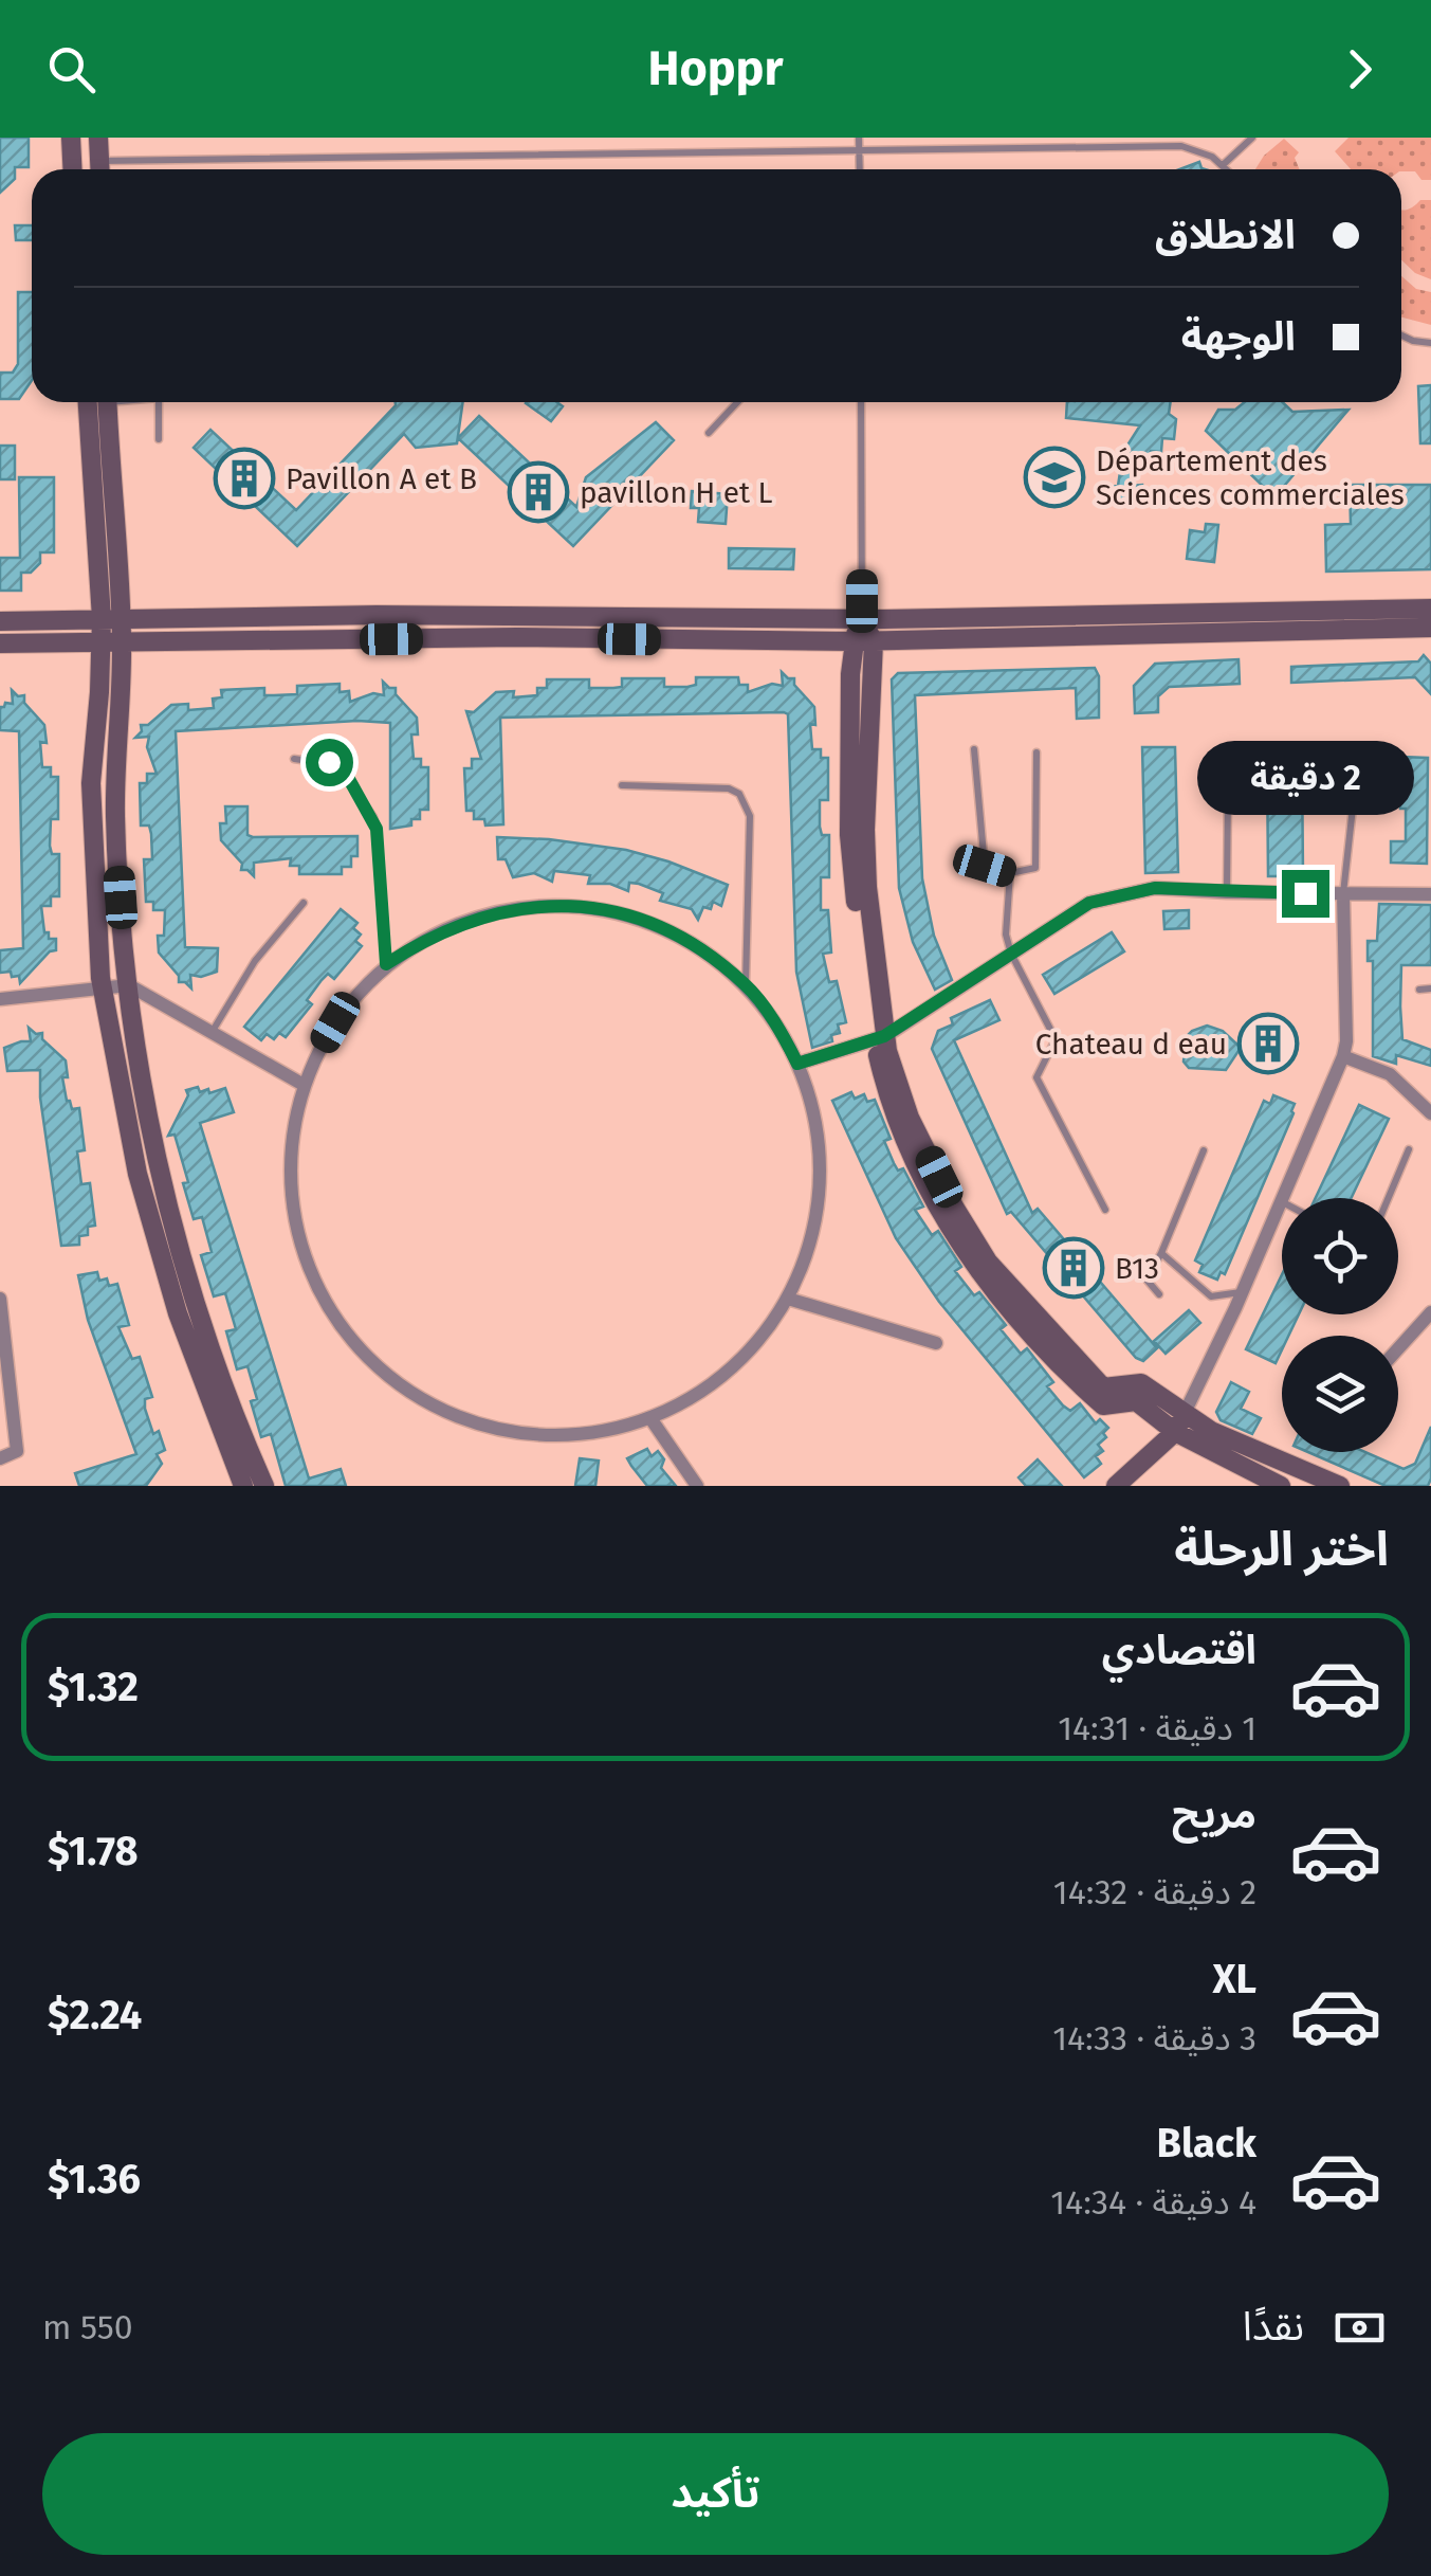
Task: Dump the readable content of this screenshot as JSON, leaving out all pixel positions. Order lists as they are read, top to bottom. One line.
{"places":{"school or university":["Département des Sciences commerciales"],"building":["Pavillon A et B","pavillon H et L","Chateau d eau","B13"]},"page":{"header":"Hoppr","banner":["الانطلاق","الوجهة"],"bubble":"2 دقيقة","heading":"اختر الرحلة","list":[{"name":"اقتصادي","note":"1 دقيقة · 14:31","value":"$1.32"},{"name":"مريح","note":"2 دقيقة · 14:32","value":"$1.78"},{"name":"XL","note":"3 دقيقة · 14:33","value":"$2.24"},{"name":"Black","note":"4 دقيقة · 14:34","value":"$1.36"}],"pay":["نقدًا","550 m"],"buttons":"تأكيد"}}
